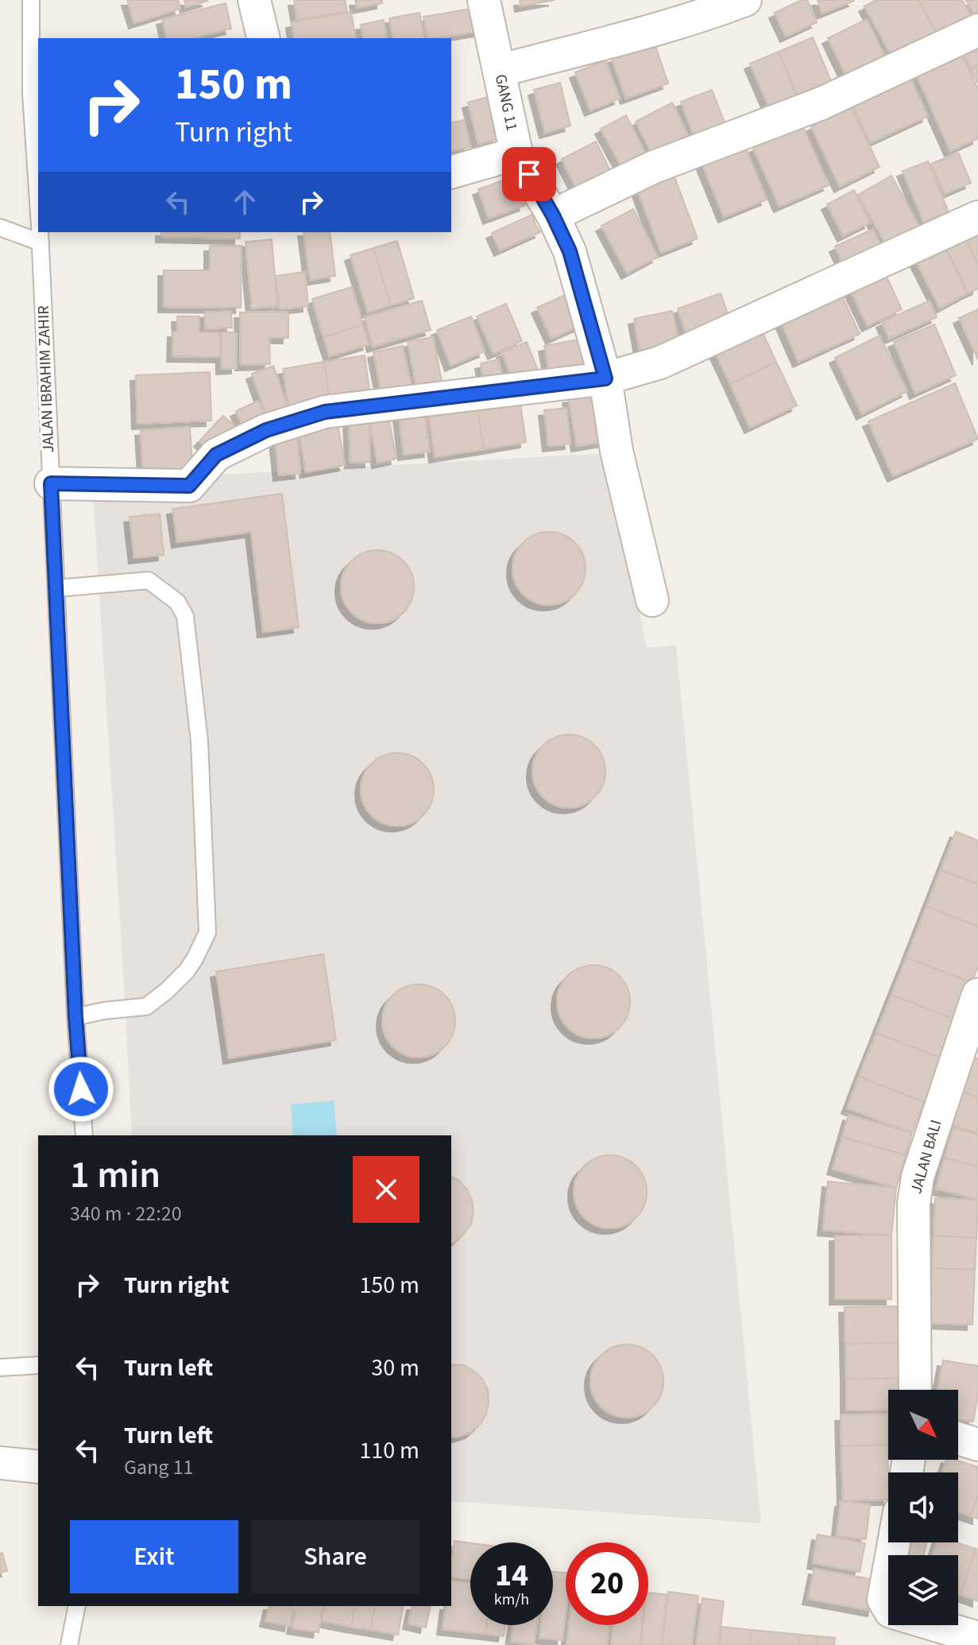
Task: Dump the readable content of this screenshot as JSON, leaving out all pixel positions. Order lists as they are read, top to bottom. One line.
{"streets":{"street":["GANG 11","JALAN BALI"],"lane":["JALAN IBRAHIM ZAHIR"]},"north":"bottom right","page":{"turn":["150 m","Turn right"],"heading":["1 min","340 m · 22:20"],"list":[{"name":"Turn right","value":"150 m"},{"name":"Turn left","value":"30 m"},{"name":"Turn left","note":"Gang 11","value":"110 m"}],"buttons":["Exit","Share"],"speed":"14 km/h","limit":"20"}}
